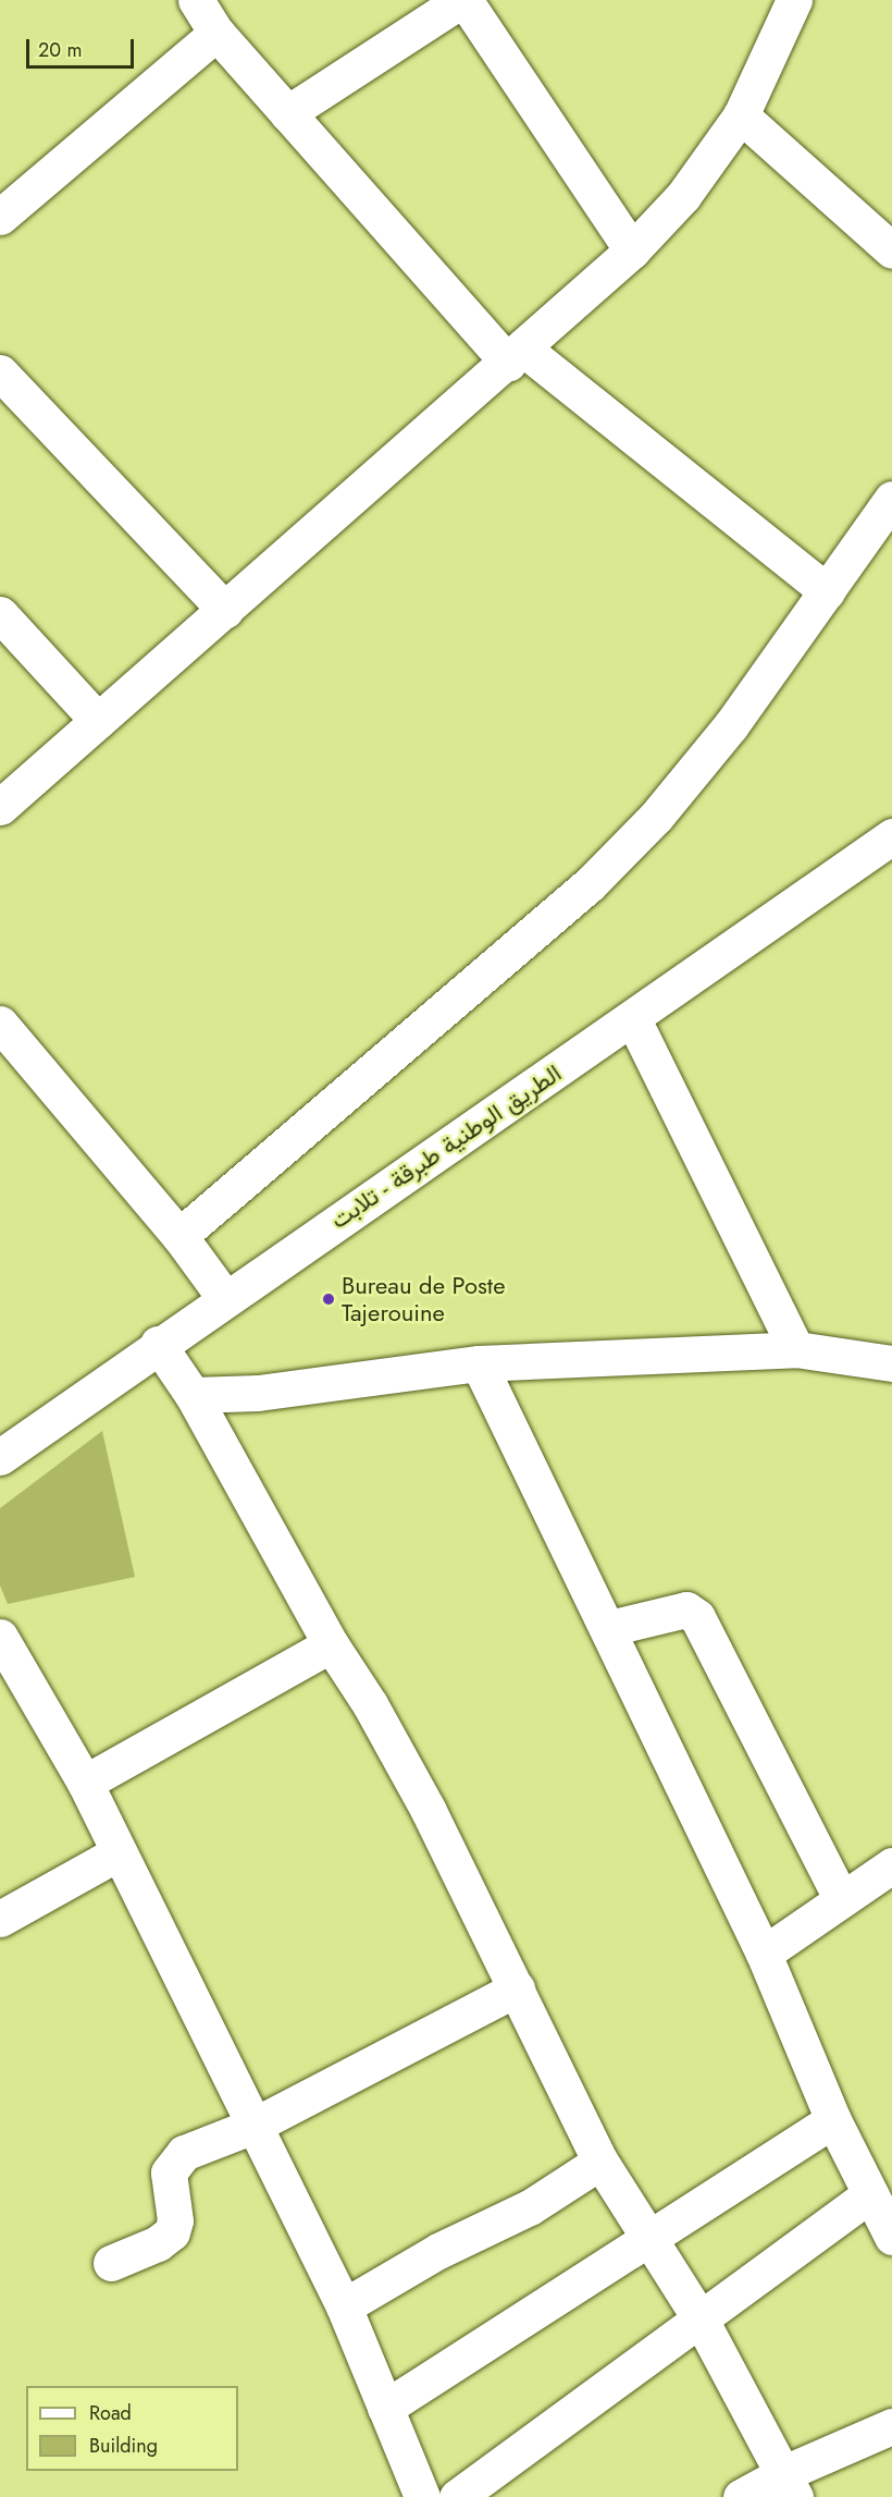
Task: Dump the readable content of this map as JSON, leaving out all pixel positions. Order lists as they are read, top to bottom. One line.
{"streets":{"street":["الطريق الوطنية طبرقة - تلابت"]},"places":["Bureau de Poste Tajerouine"],"legend":["Road","Building"],"scale_bar":"20 m"}
